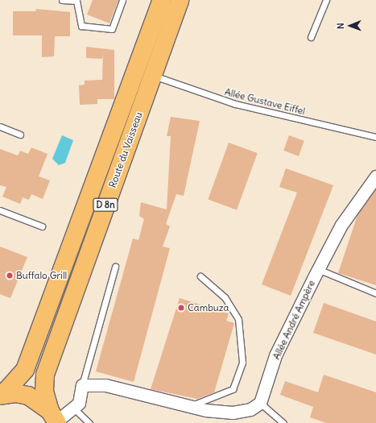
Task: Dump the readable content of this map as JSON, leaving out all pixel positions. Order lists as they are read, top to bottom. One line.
{"streets":{"main road":["Route du Vaisseau","D 8n"],"street":["Allée André Ampère"],"lane":["Allée Gustave Eiffel"]},"crossings":[["Allée Gustave Eiffel","Route du Vaisseau"]],"places":["Buffalo Grill","Cambuza"],"north":"left"}
